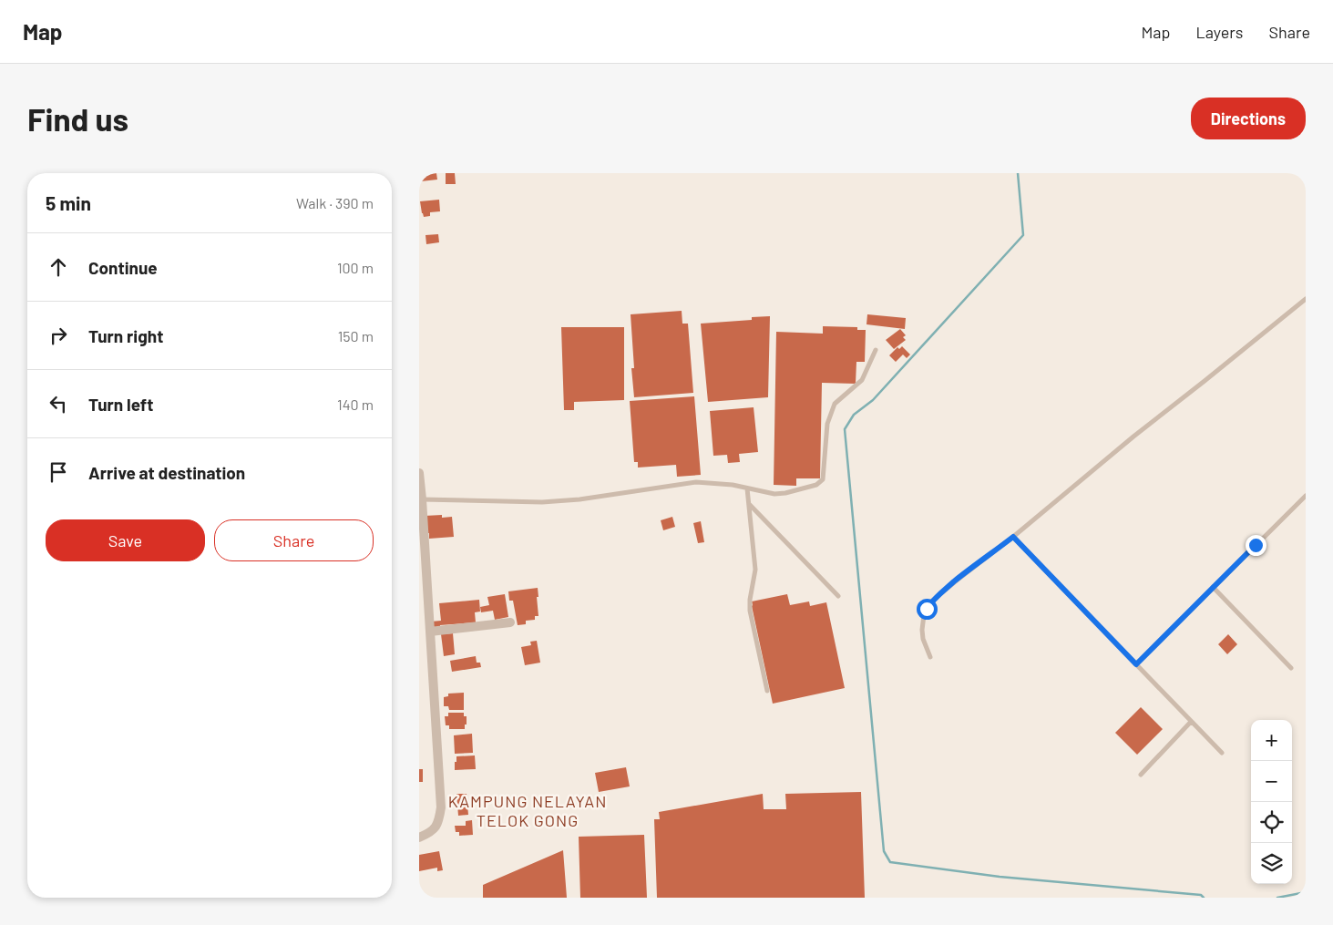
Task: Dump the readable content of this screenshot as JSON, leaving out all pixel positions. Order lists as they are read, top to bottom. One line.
{"districts":["KAMPUNG NELAYAN TELOK GONG"],"page":{"header":"Map","nav":["Map","Layers","Share"],"buttons":["Directions",["Save","Share"]],"title":"Find us","heading":["5 min","Walk · 390 m"],"list":[["Continue","100 m"],["Turn right","150 m"],["Turn left","140 m"],"Arrive at destination"],"map_buttons":["+","−"]}}
